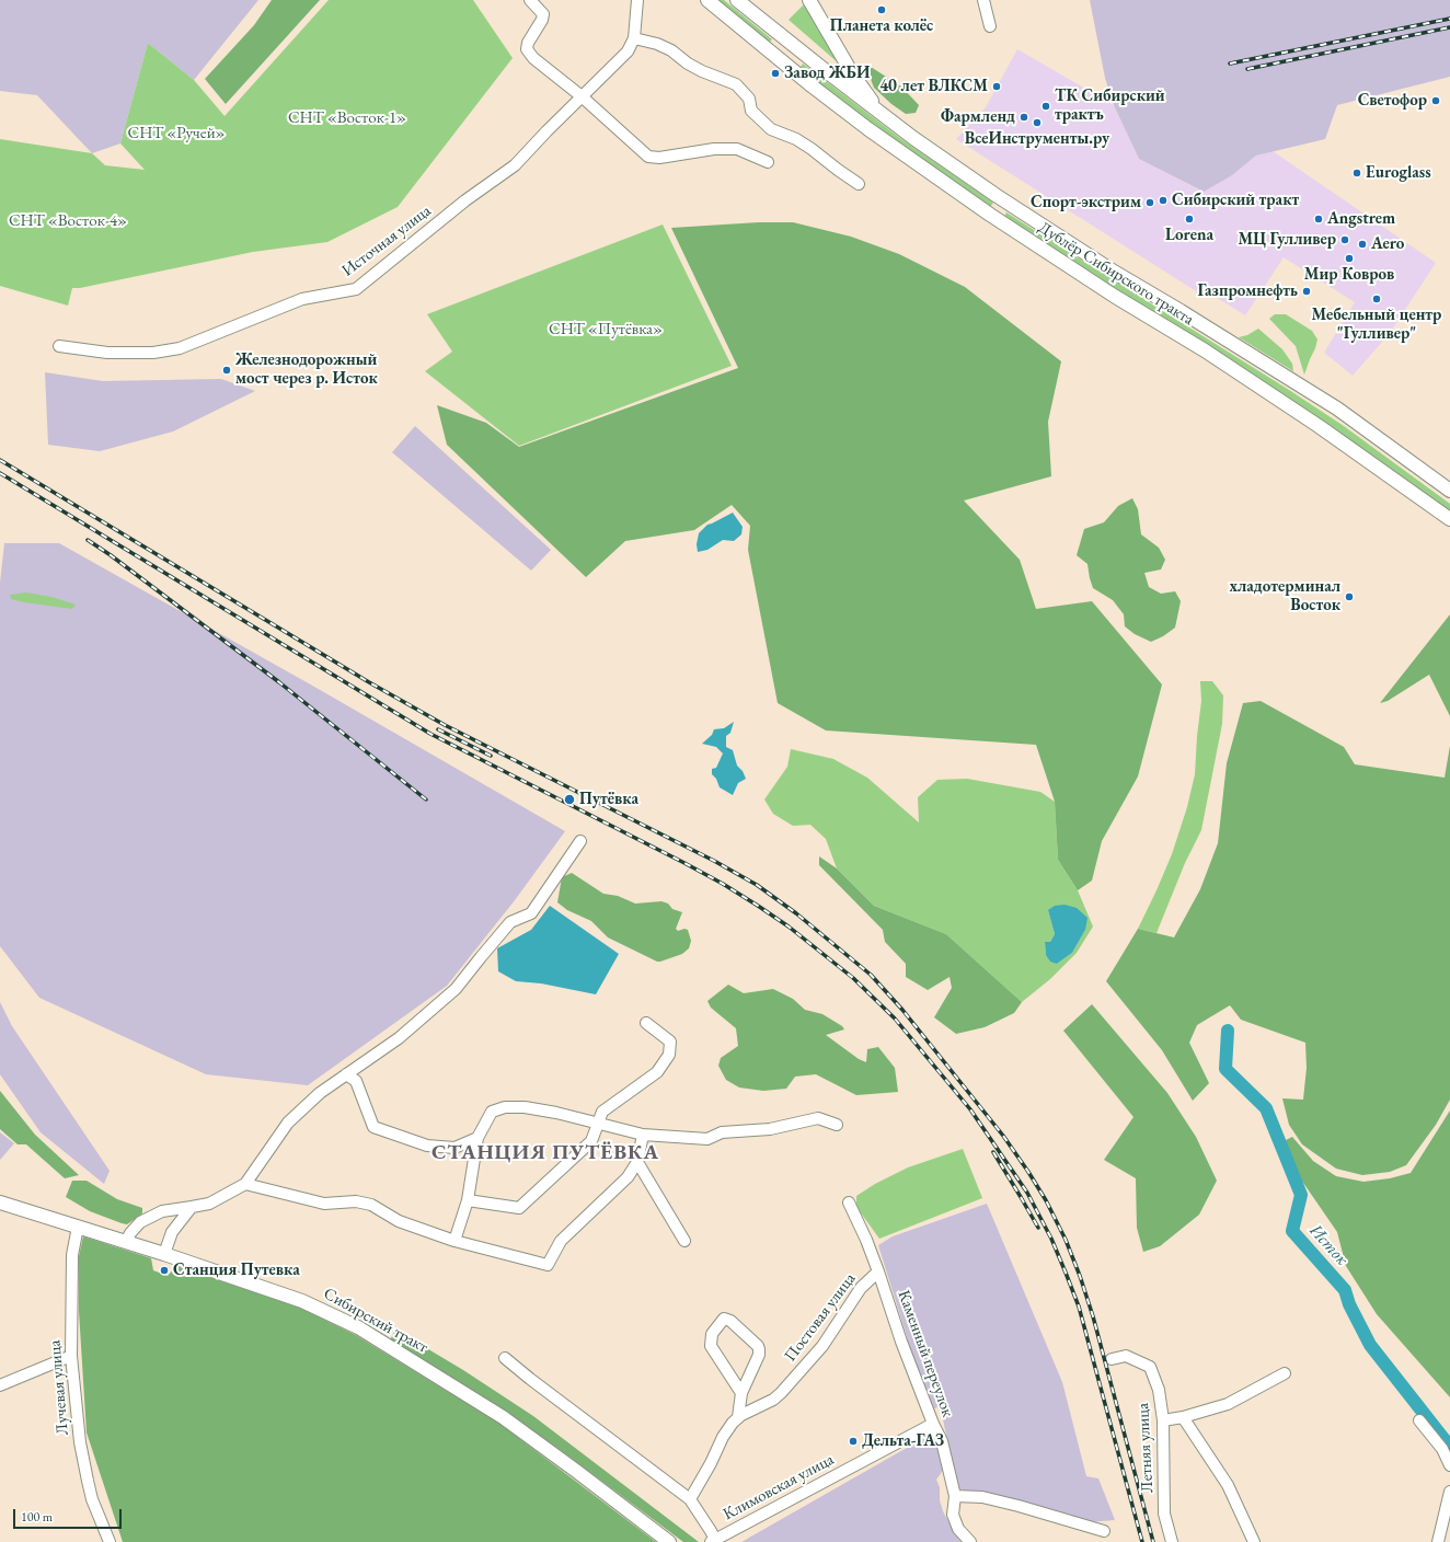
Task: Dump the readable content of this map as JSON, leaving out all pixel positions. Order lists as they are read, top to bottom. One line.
{"streets":{"main road":["Дублёр Сибирского тракта","Сибирский тракт"],"street":["Источная улица","Постовая улица","Каменный переулок","Лучевая улица","Летняя улица","Климовская улица"]},"crossings":[["Постовая улица","Каменный переулок"],["Сибирский тракт","Лучевая улица"],["Каменный переулок","Климовская улица"]],"districts":["СТАНЦИЯ ПУТЁВКА"],"water":["Исток"],"parks":["СНТ «Восток-1»","СНТ «Ручей»","СНТ «Восток-4»","СНТ «Путёвка»"],"places":["Планета колёс","Завод ЖБИ","40 лет ВЛКСМ","Светофор","ТК Сибирский трактъ","Фармленд","ВсеИнструменты.ру","Euroglass","Сибирский тракт","Спорт-экстрим","Lorena","Angstrem","МЦ Гулливер","Aero","Мир Ковров","Газпромнефть","Мебельный центр \"Гулливер\"","Железнодорожный мост через р. Исток","хладотерминал Восток","Путёвка","Станция Путевка","Дельта-ГАЗ"],"scale_bar":"100 m"}
